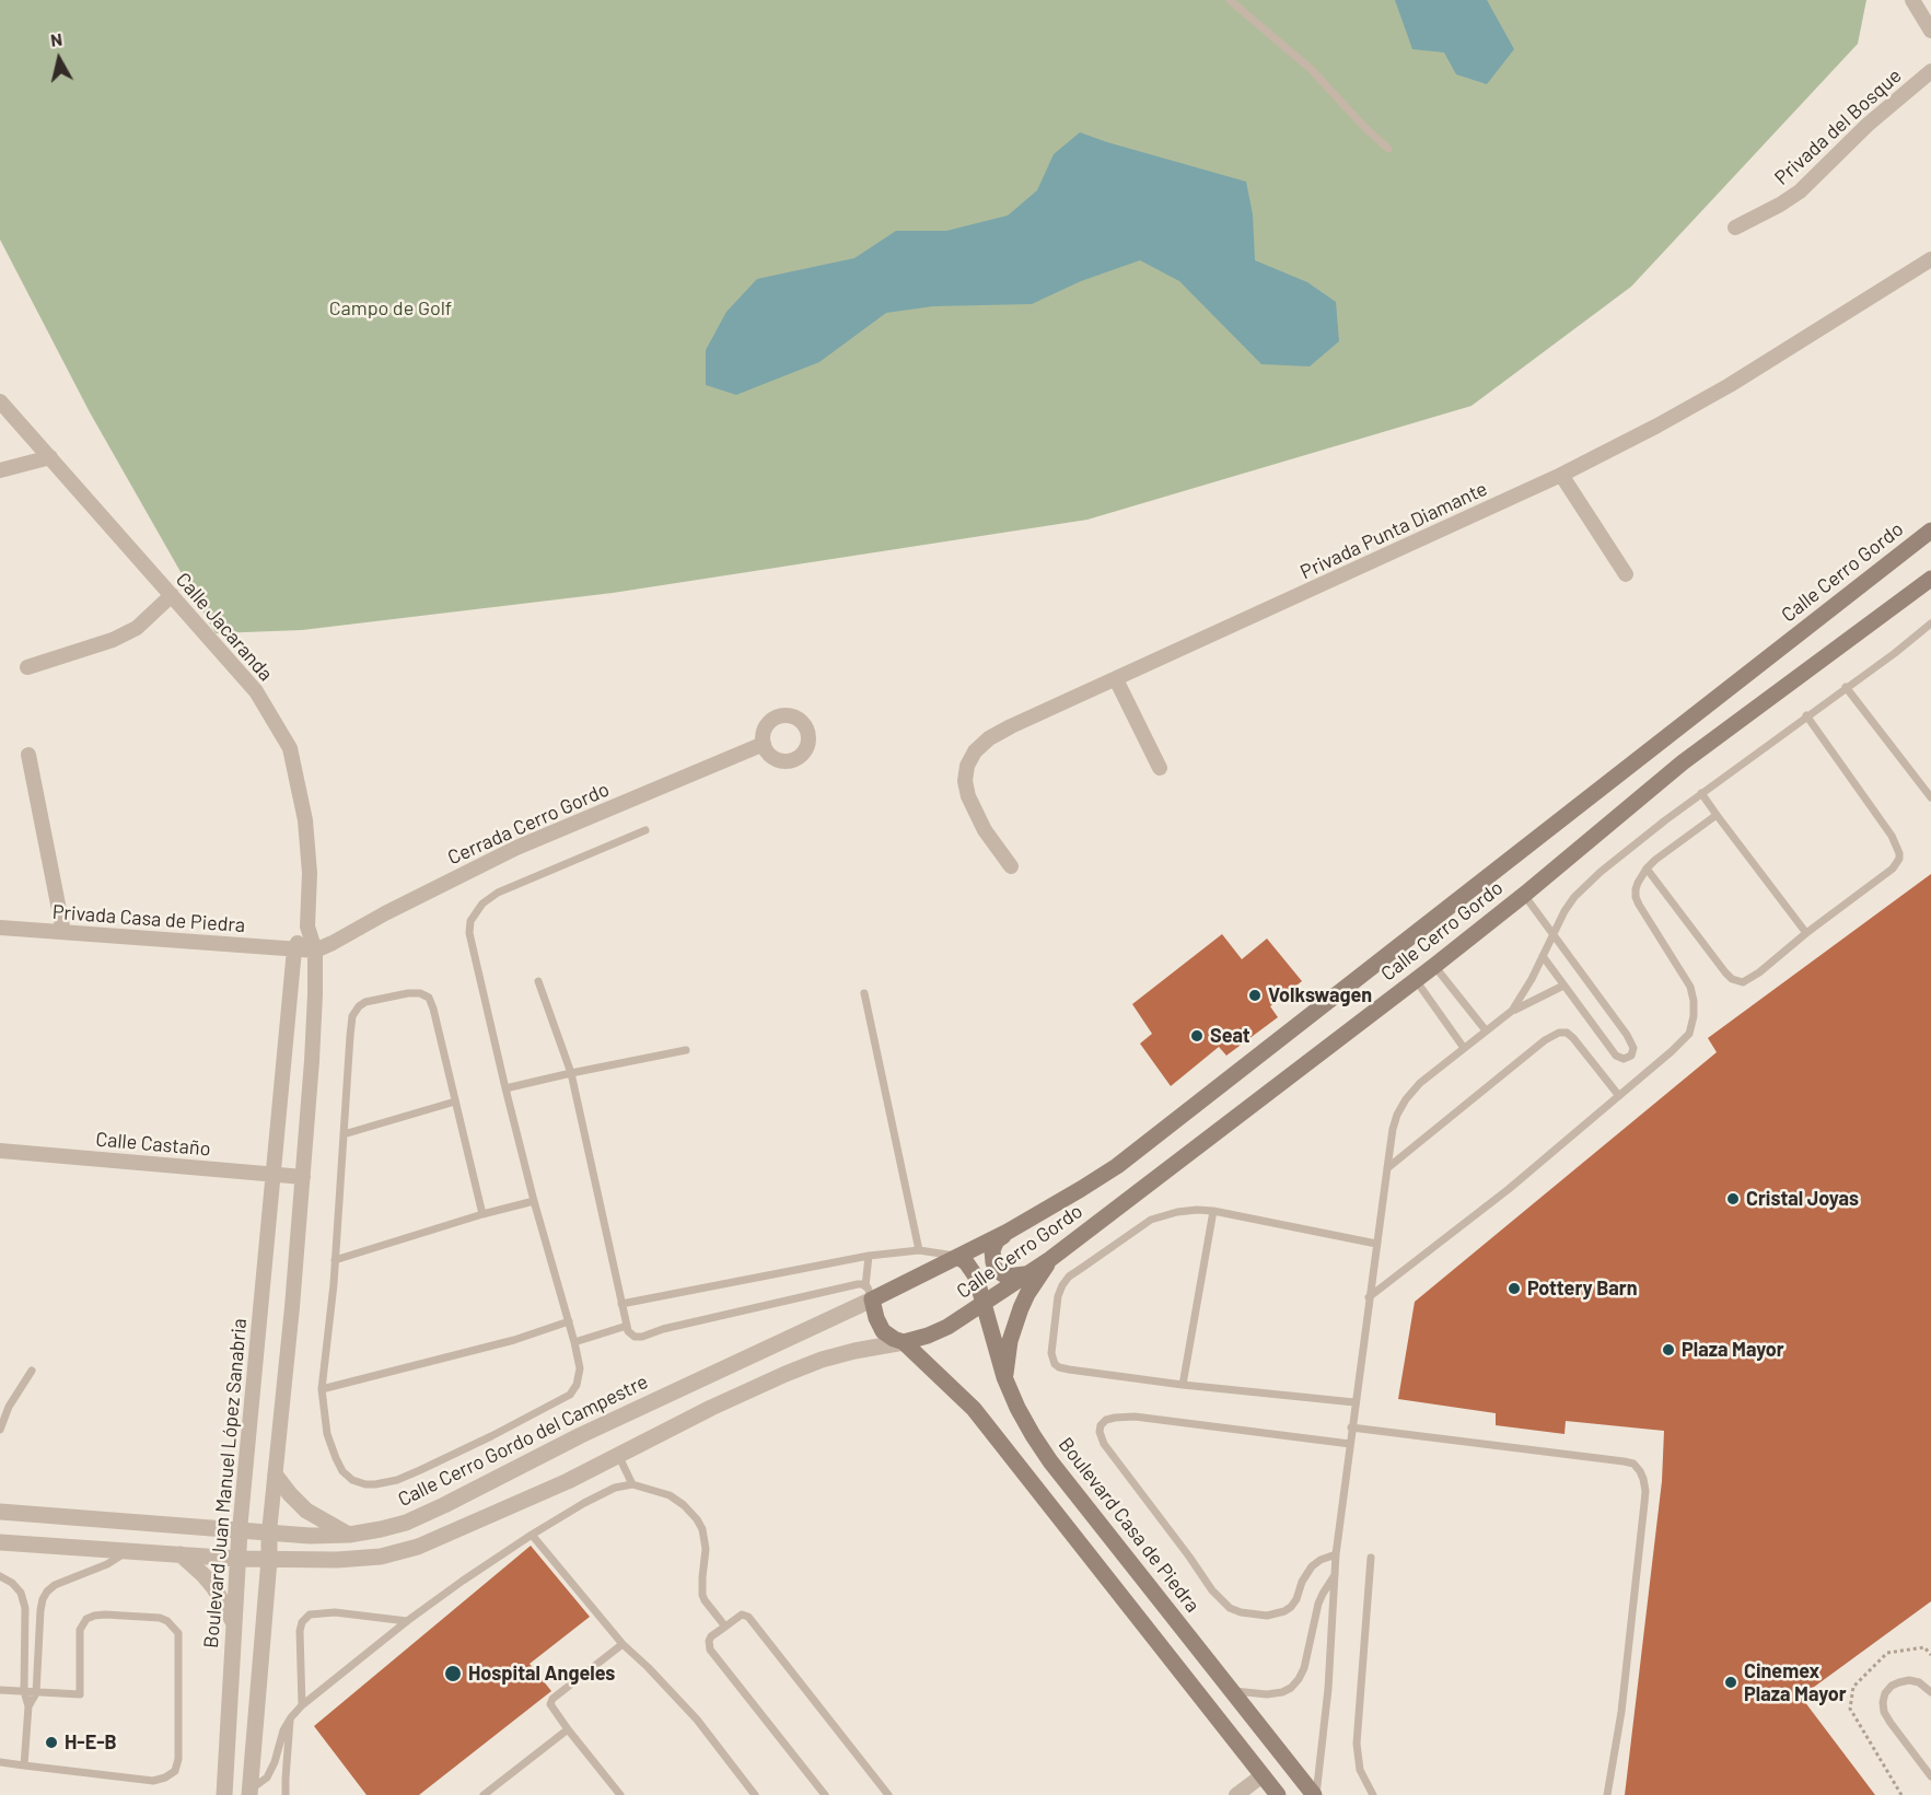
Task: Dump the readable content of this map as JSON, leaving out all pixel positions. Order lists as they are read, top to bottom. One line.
{"streets":{"main road":["Calle Cerro Gordo","Calle Cerro Gordo del Campestre","Boulevard Casa de Piedra"],"street":["Privada del Bosque","Privada Punta Diamante","Calle Jacaranda","Cerrada Cerro Gordo","Privada Casa de Piedra","Calle Castaño","Boulevard Juan Manuel López Sanabria"]},"crossings":[["Calle Cerro Gordo","Calle Cerro Gordo del Campestre"],["Calle Cerro Gordo","Boulevard Casa de Piedra"],["Calle Jacaranda","Cerrada Cerro Gordo"],["Calle Jacaranda","Privada Casa de Piedra"],["Calle Jacaranda","Calle Castaño"],["Calle Jacaranda","Boulevard Juan Manuel López Sanabria"],["Cerrada Cerro Gordo","Privada Casa de Piedra"],["Calle Castaño","Boulevard Juan Manuel López Sanabria"],["Calle Cerro Gordo del Campestre","Boulevard Juan Manuel López Sanabria"],["Calle Cerro Gordo del Campestre","Boulevard Casa de Piedra"]],"parks":["Campo de Golf"],"places":["Volkswagen","Seat","Cristal Joyas","Pottery Barn","Plaza Mayor","Hospital Angeles","Cinemex Plaza Mayor","H-E-B"],"north":"top"}
